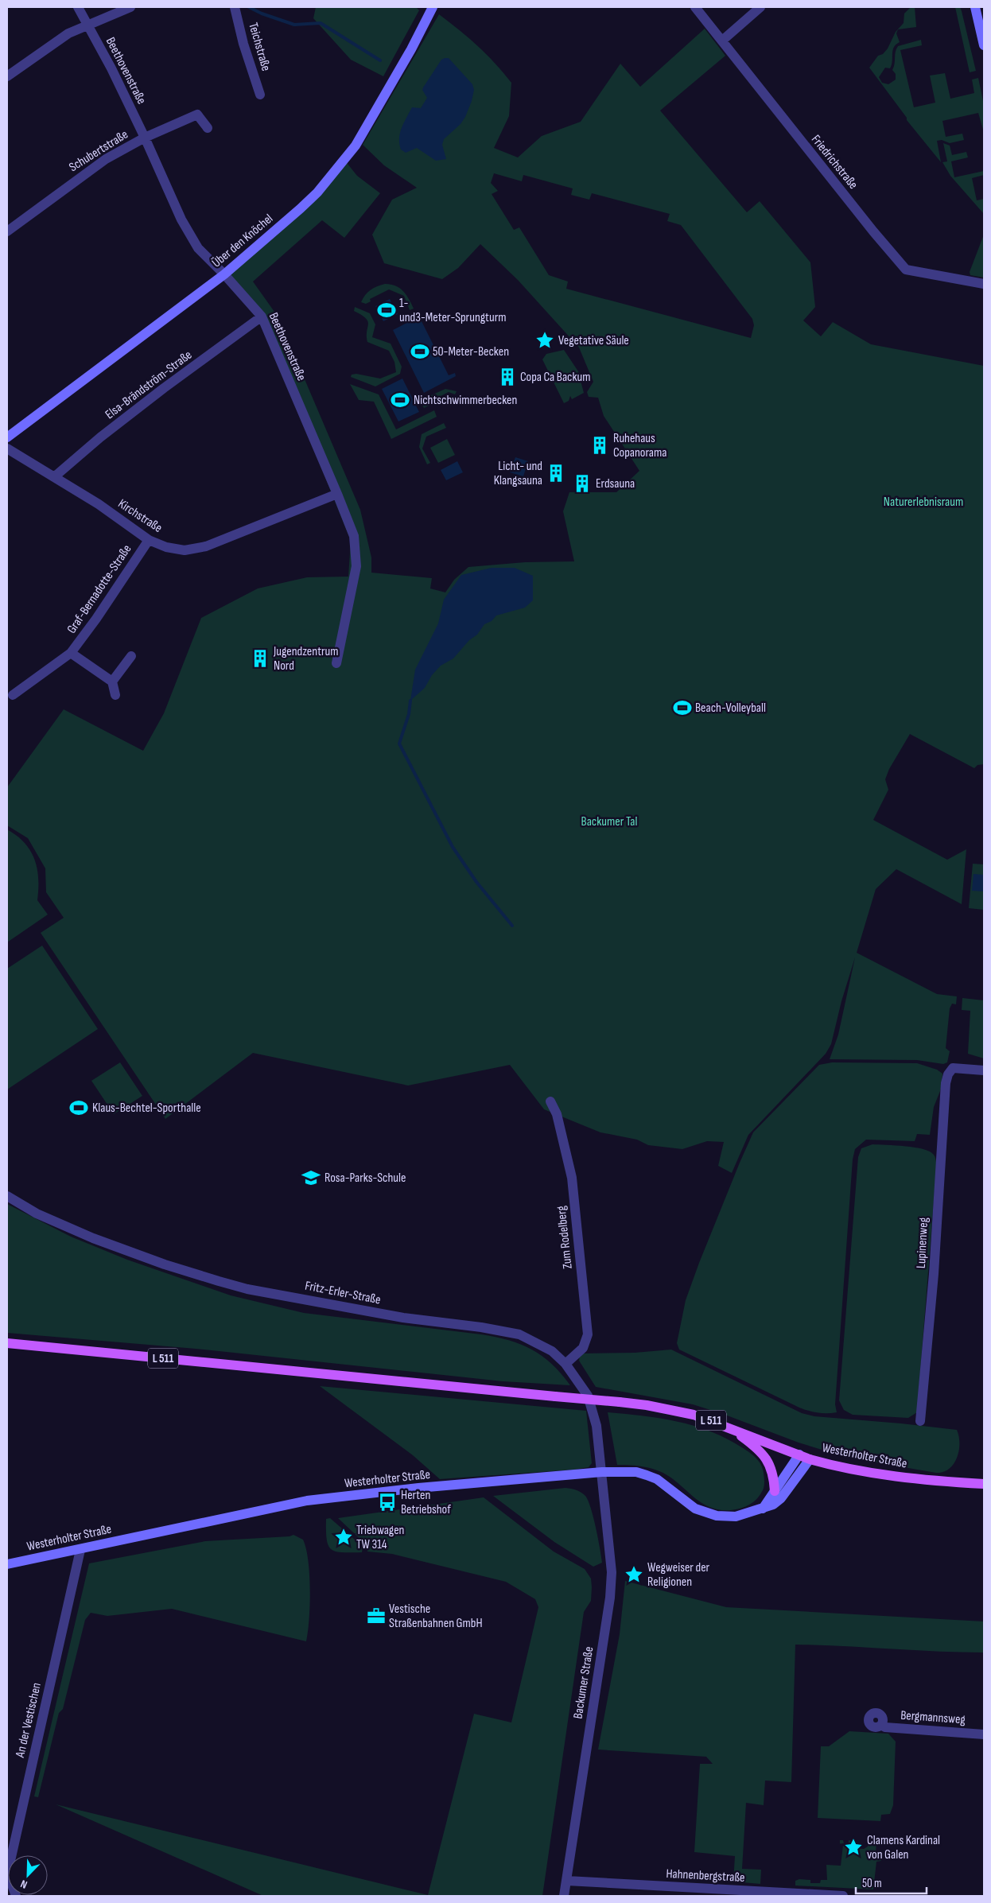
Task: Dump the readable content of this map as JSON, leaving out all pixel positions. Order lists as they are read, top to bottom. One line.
{"streets":{"main road":["L 511","Westerholter Straße"],"street":["Teichstraße","Beethovenstraße","Schubertstraße","Friedrichstraße","Über den Knöchel","Elsa-Brändström-Straße","Kirchstraße","Graf-Bernadotte-Straße","Zum Rodelberg","Lupinenweg","Fritz-Erler-Straße","Backumer Straße","Bergmannsweg","An der Vestischen","Hahnenbergstraße"]},"crossings":[["Beethovenstraße","Schubertstraße"],["Beethovenstraße","Über den Knöchel"],["Beethovenstraße","Elsa-Brändström-Straße"],["Beethovenstraße","Kirchstraße"],["Elsa-Brändström-Straße","Kirchstraße"],["Kirchstraße","Graf-Bernadotte-Straße"],["Zum Rodelberg","Fritz-Erler-Straße"],["Fritz-Erler-Straße","Westerholter Straße"],["Fritz-Erler-Straße","Backumer Straße"],["L 511","Westerholter Straße"],["Westerholter Straße","Backumer Straße"],["Westerholter Straße","An der Vestischen"],["Backumer Straße","Hahnenbergstraße"]],"parks":["Naturerlebnisraum","Backumer Tal"],"places":{"sports":["1- und3-Meter-Sprungturm","50-Meter-Becken","Nichtschwimmerbecken","Beach-Volleyball","Klaus-Bechtel-Sporthalle"],"place":["Vegetative Säule","Triebwagen TW 314","Wegweiser der Religionen","Clamens Kardinal von Galen"],"building":["Copa Ca Backum","Ruhehaus Copanorama","Licht- und Klangsauna","Erdsauna","Jugendzentrum Nord"],"school or university":["Rosa-Parks-Schule"],"bus stop":["Herten Betriebshof"],"office":["Vestische Straßenbahnen GmbH"]},"scale_bar":"50 m","north":"bottom left"}
